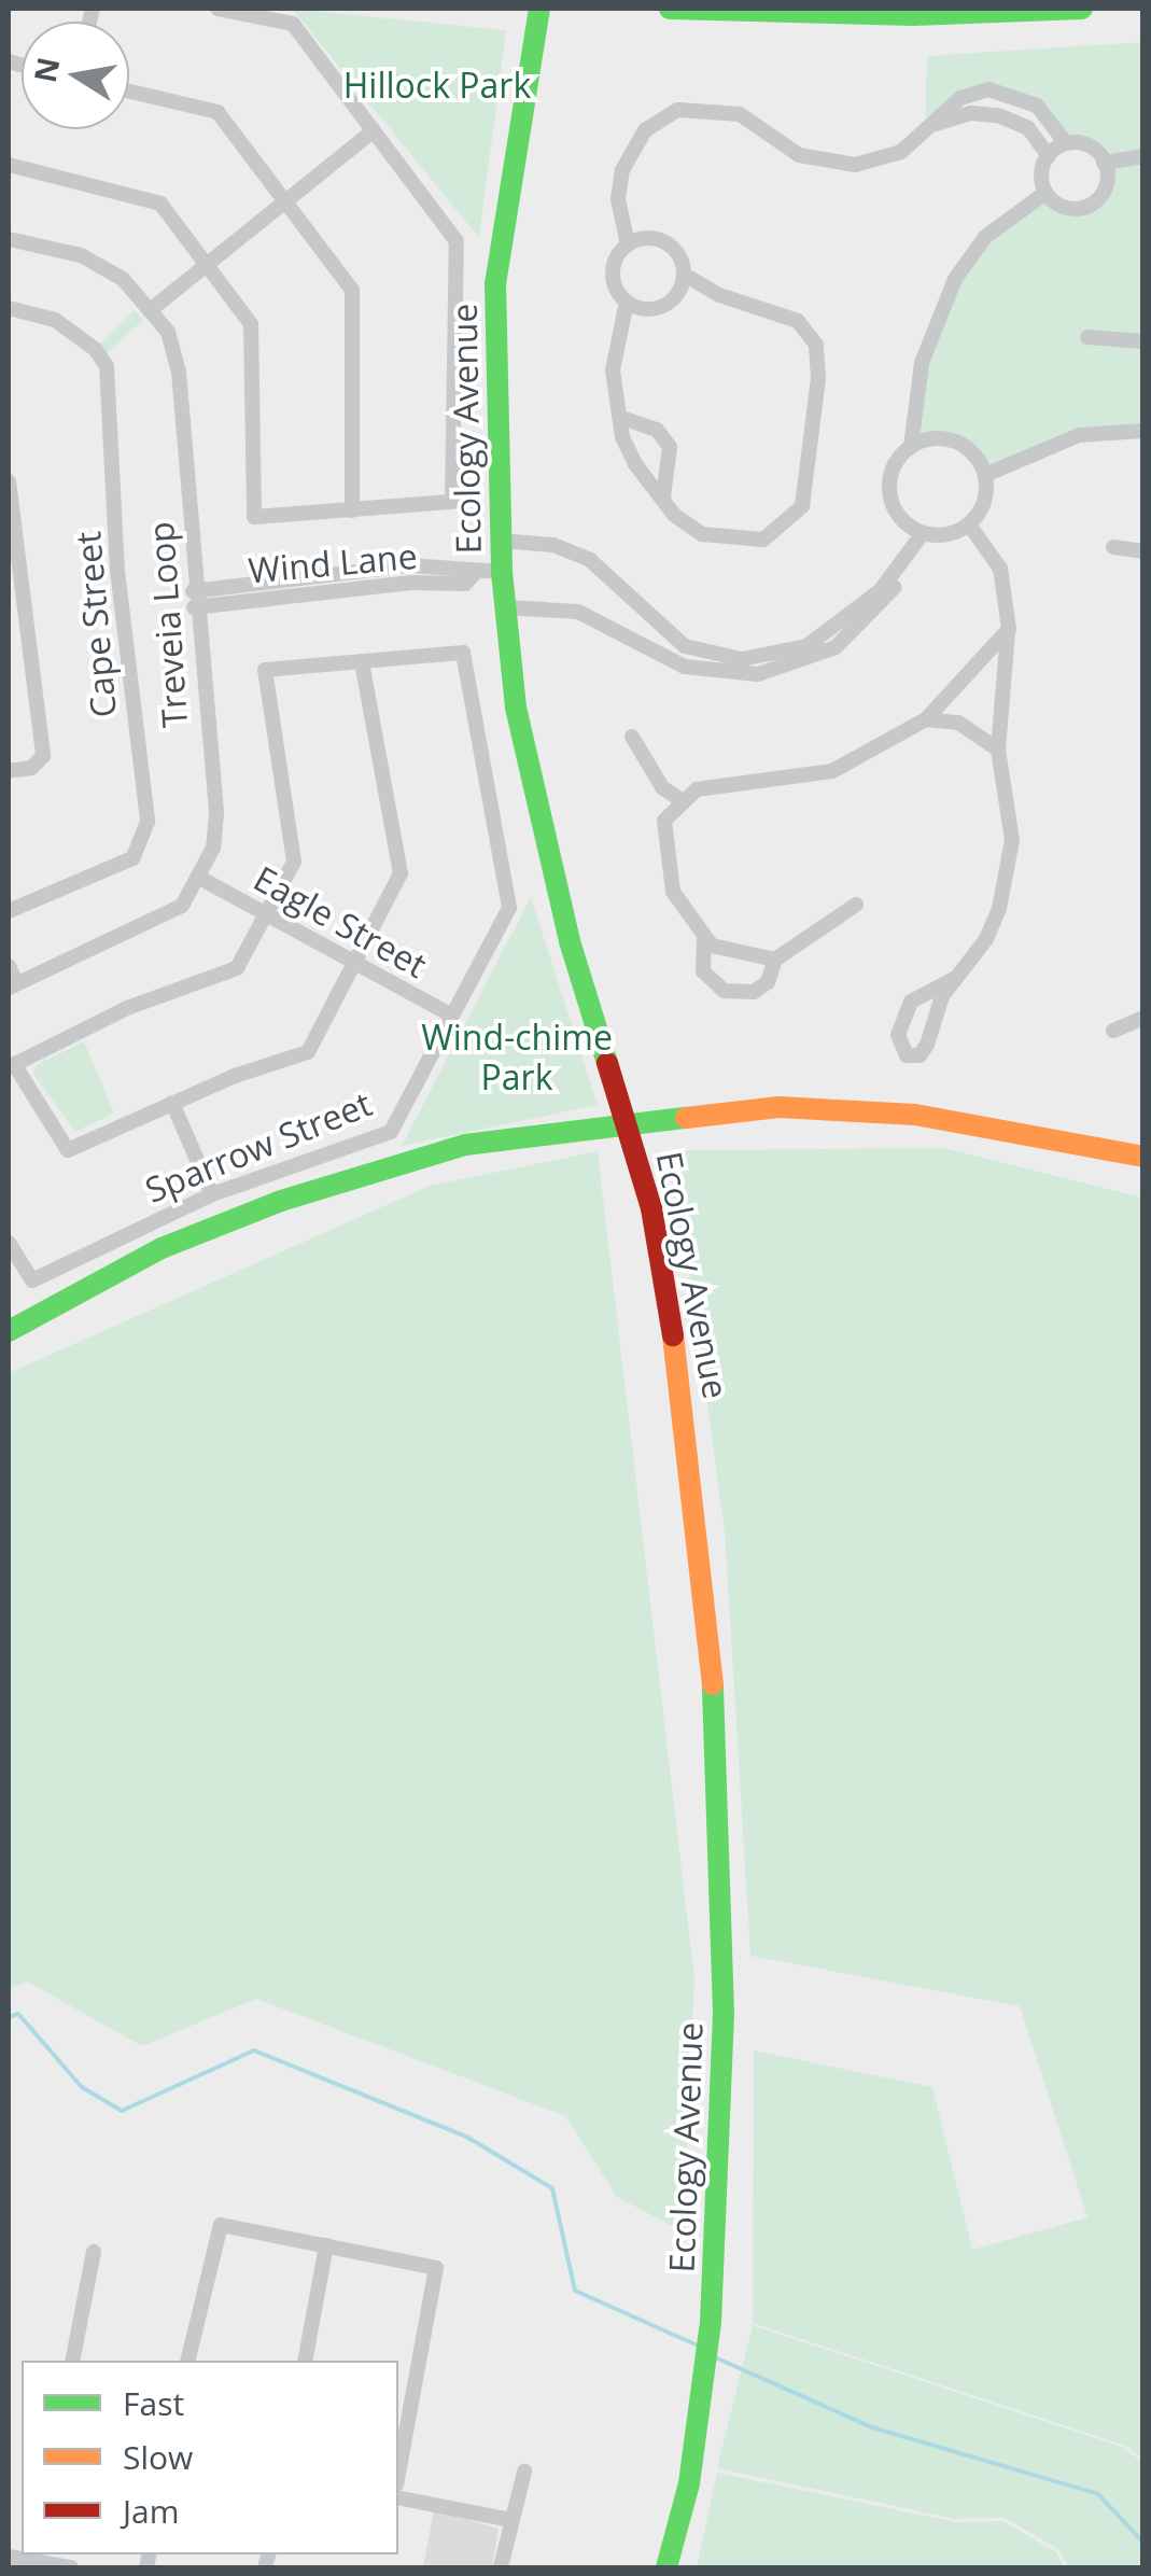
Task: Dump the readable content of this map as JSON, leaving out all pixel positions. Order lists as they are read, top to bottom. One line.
{"streets":{"street":["Ecology Avenue","Wind Lane","Cape Street","Treveia Loop","Eagle Street","Sparrow Street"]},"crossings":[["Ecology Avenue","Wind Lane"],["Wind Lane","Treveia Loop"],["Treveia Loop","Eagle Street"],["Eagle Street","Sparrow Street"]],"parks":["Hillock Park","Wind-chime Park"],"legend":["Fast","Slow","Jam"],"north":"left"}
